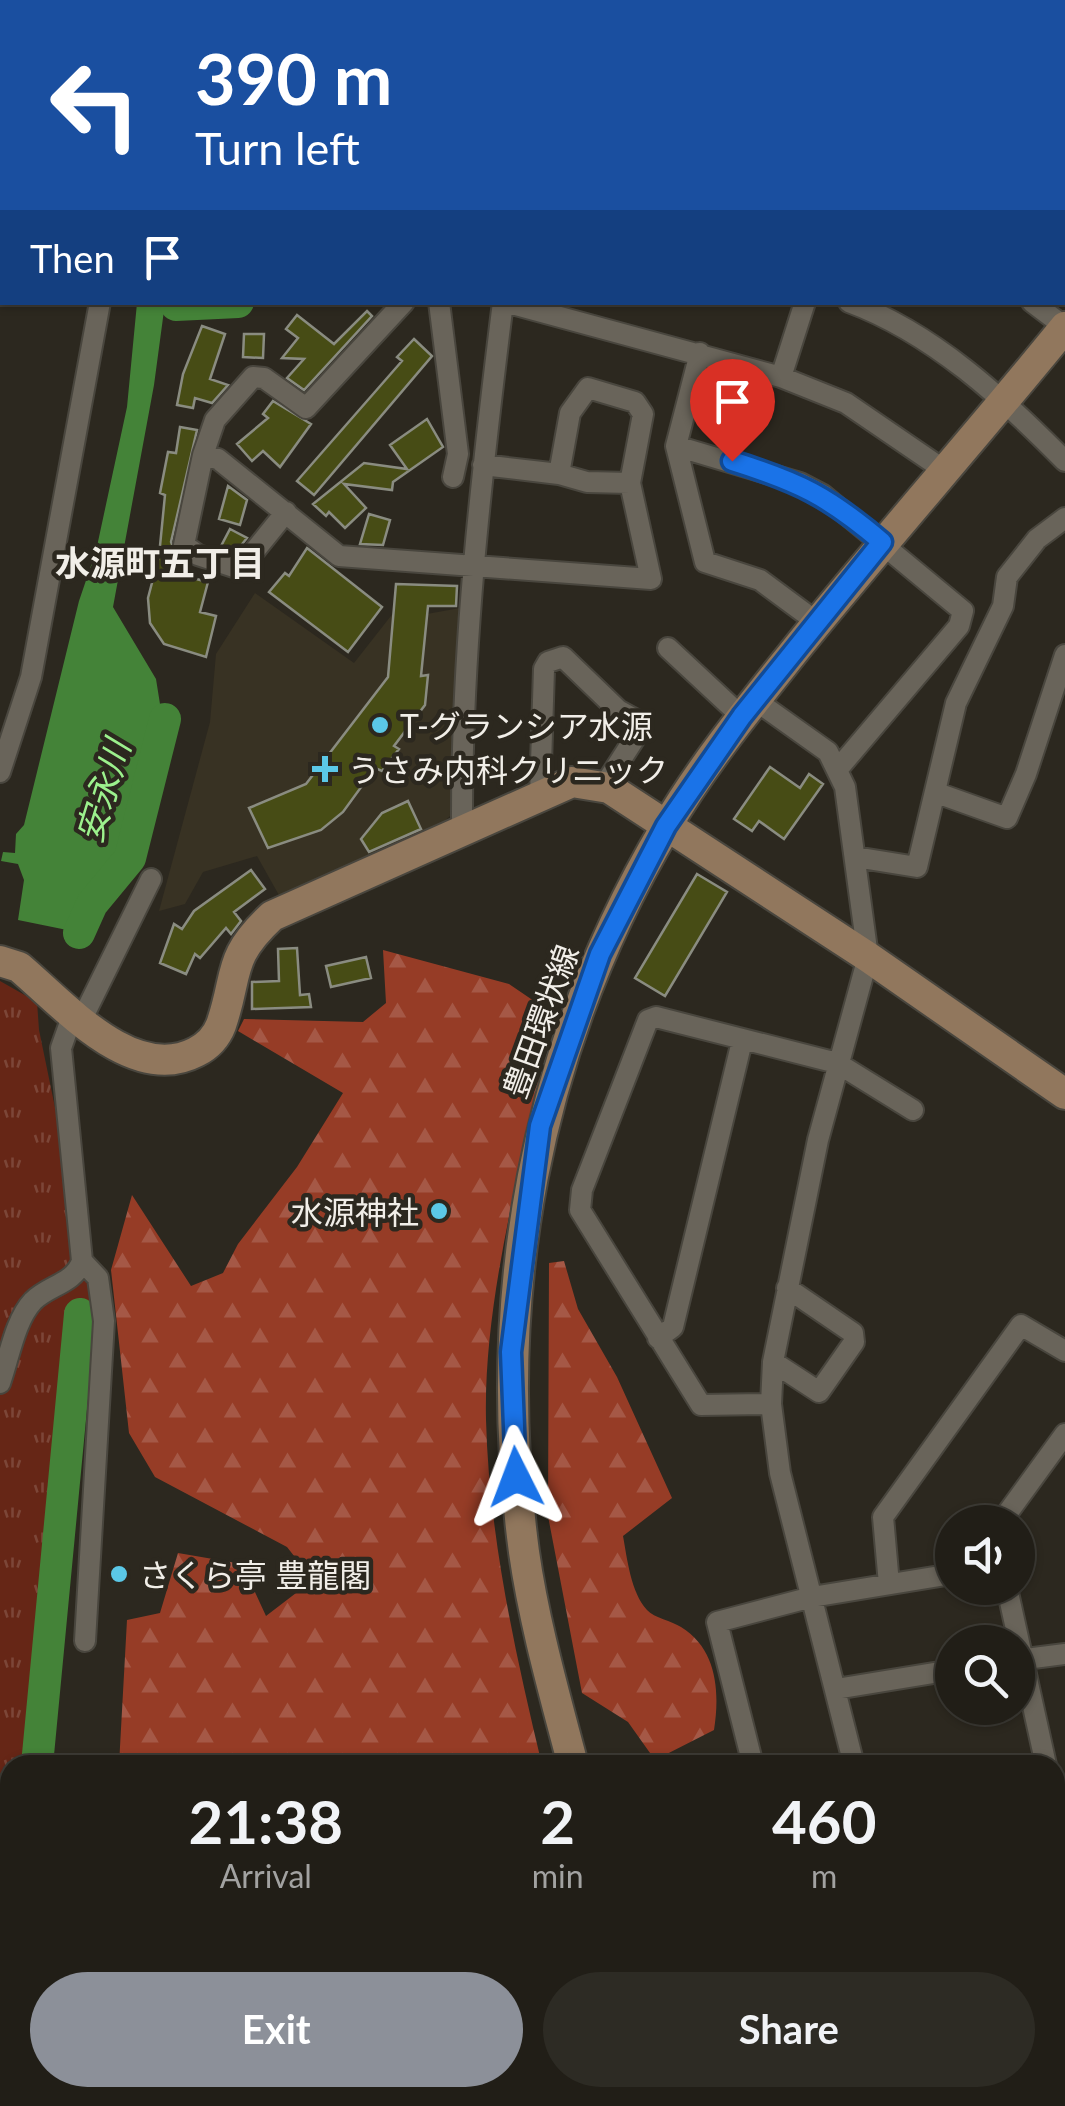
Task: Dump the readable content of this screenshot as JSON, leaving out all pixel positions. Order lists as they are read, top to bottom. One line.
{"streets":{"main road":["豊田環状線"]},"districts":["水源町五丁目"],"water":["安永川"],"places":{"other":["T-グランシア水源","水源神社","さくら亭 豊龍閣"],"health":["うさみ内科クリニック"]},"page":{"turn":["390 m","Turn left"],"then":"Then","eta":["21:38","Arrival","2","min","460","m"],"buttons":["Exit","Share"]}}
